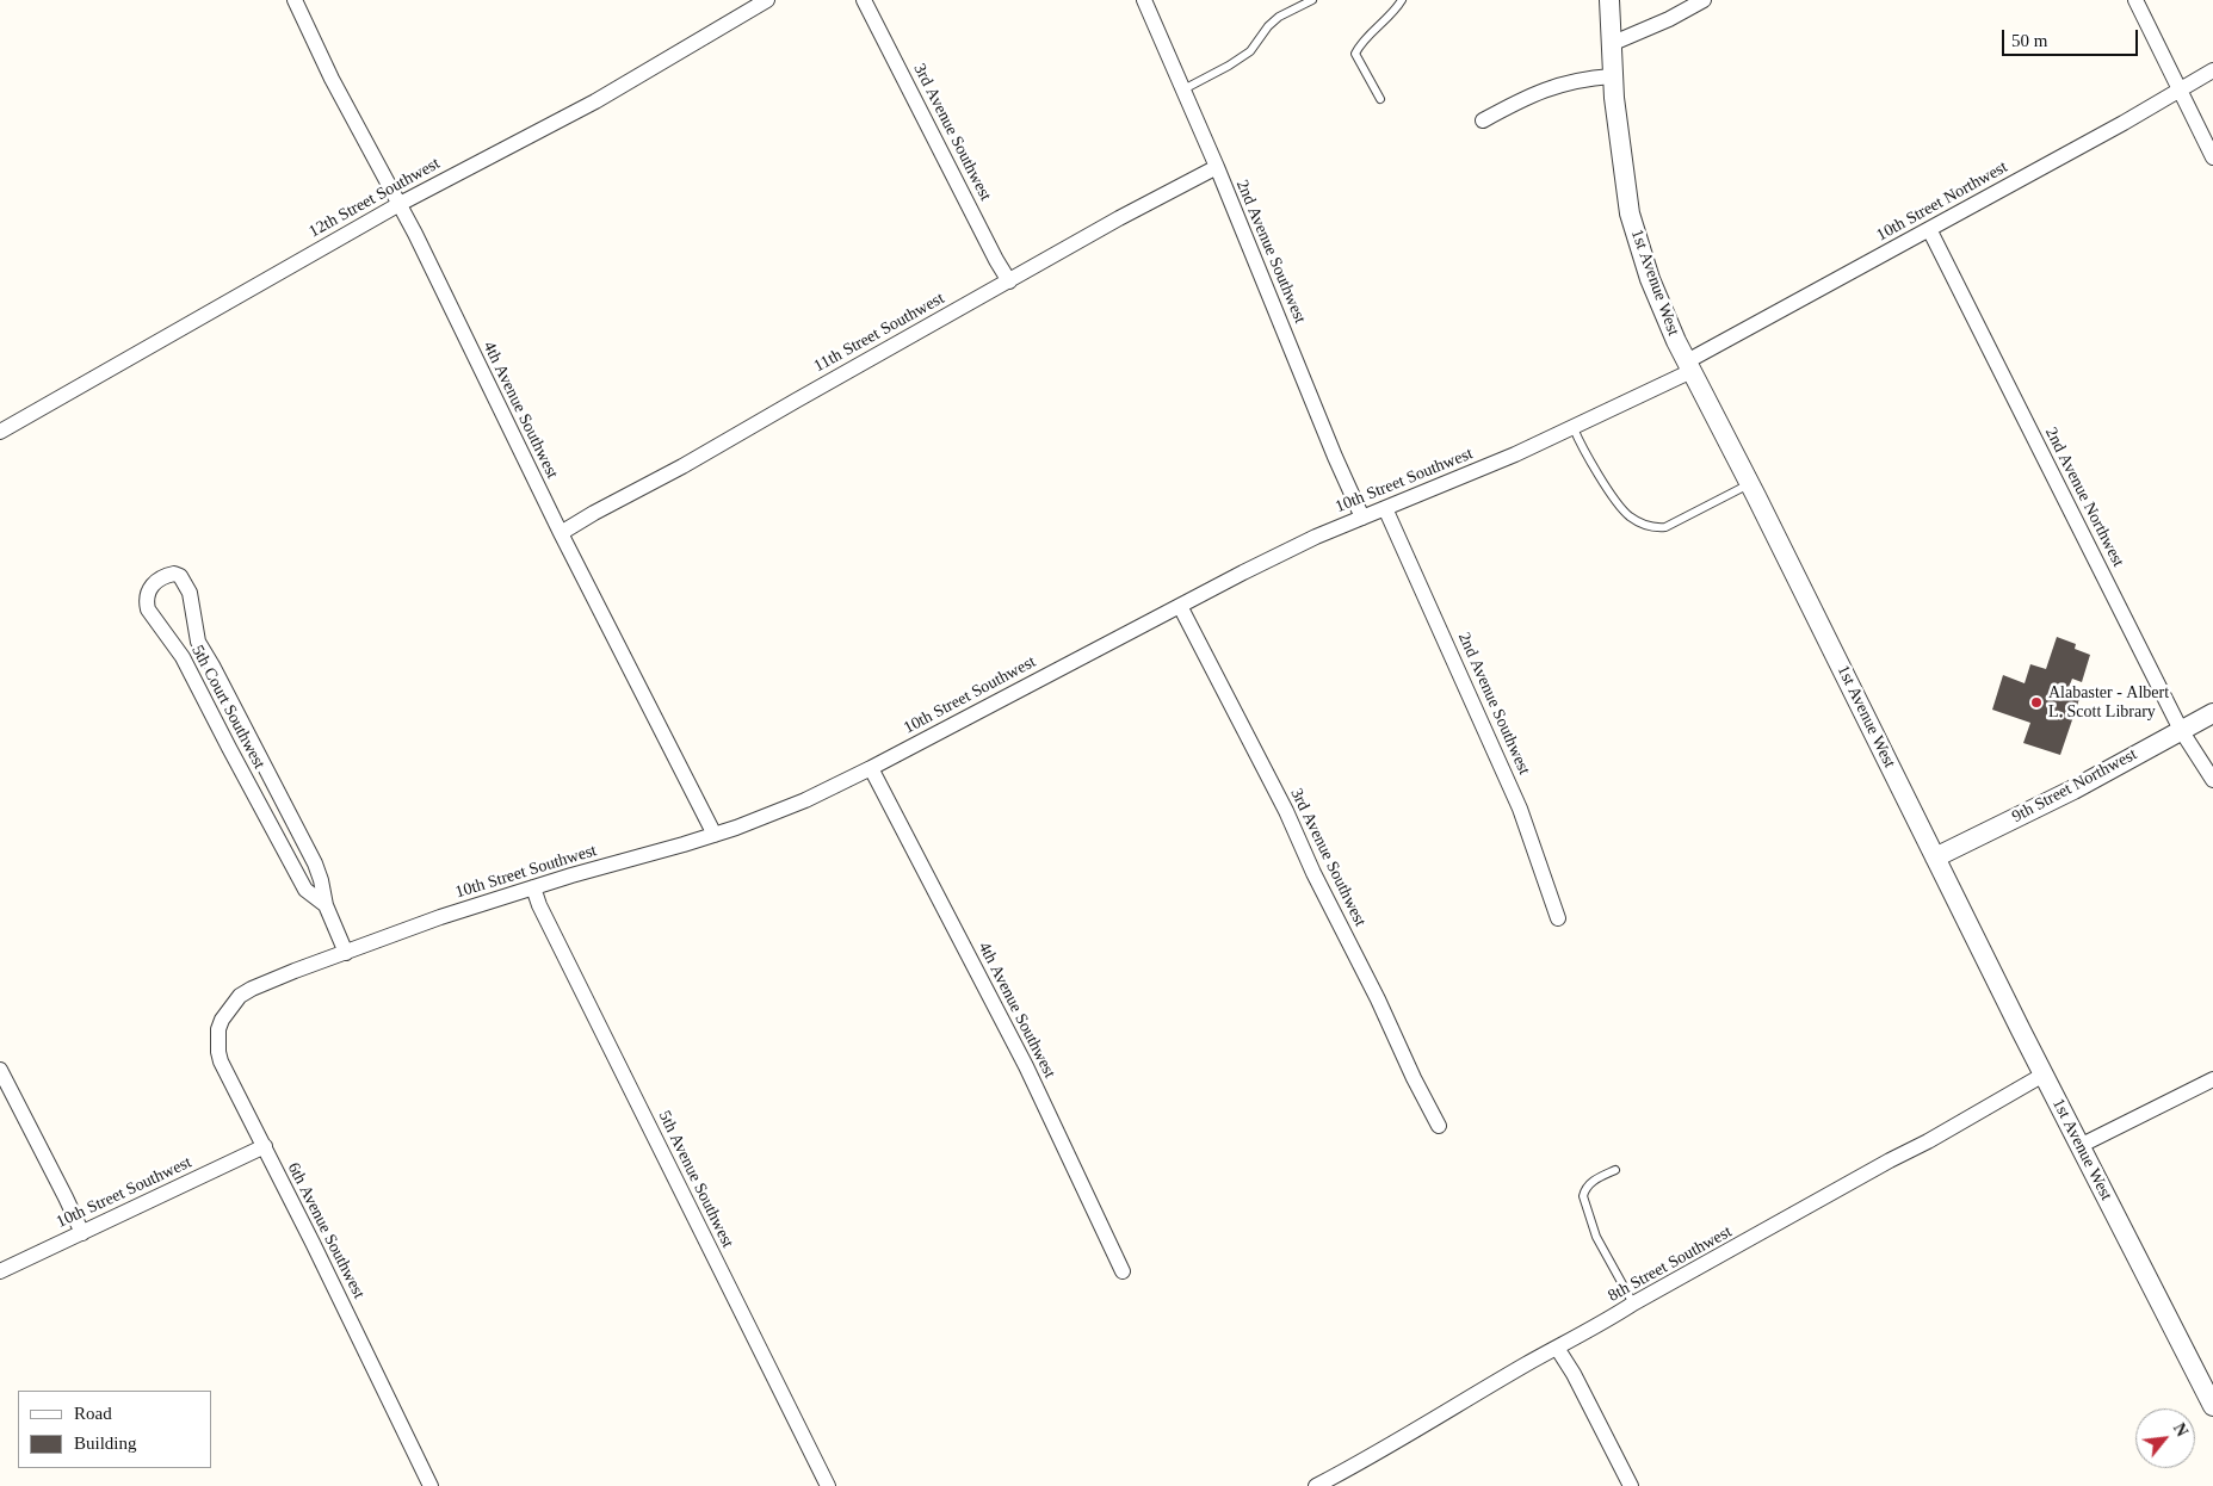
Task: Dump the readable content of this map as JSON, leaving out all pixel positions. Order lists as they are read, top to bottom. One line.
{"streets":{"street":["3rd Avenue Southwest","12th Street Southwest","10th Street Northwest","2nd Avenue Southwest","1st Avenue West","11th Street Southwest","4th Avenue Southwest","10th Street Southwest","2nd Avenue Northwest","5th Court Southwest","9th Street Northwest","5th Avenue Southwest","6th Avenue Southwest","8th Street Southwest"]},"crossings":[["3rd Avenue Southwest","11th Street Southwest"],["3rd Avenue Southwest","10th Street Southwest"],["12th Street Southwest","4th Avenue Southwest"],["10th Street Northwest","1st Avenue West"],["10th Street Northwest","10th Street Southwest"],["10th Street Northwest","2nd Avenue Northwest"],["2nd Avenue Southwest","11th Street Southwest"],["2nd Avenue Southwest","10th Street Southwest"],["1st Avenue West","10th Street Southwest"],["1st Avenue West","9th Street Northwest"],["1st Avenue West","8th Street Southwest"],["11th Street Southwest","4th Avenue Southwest"],["4th Avenue Southwest","10th Street Southwest"],["10th Street Southwest","5th Court Southwest"],["10th Street Southwest","5th Avenue Southwest"],["10th Street Southwest","6th Avenue Southwest"],["2nd Avenue Northwest","9th Street Northwest"]],"places":["Alabaster - Albert L. Scott Library"],"legend":["Road","Building"],"scale_bar":"50 m","north":"top right"}
